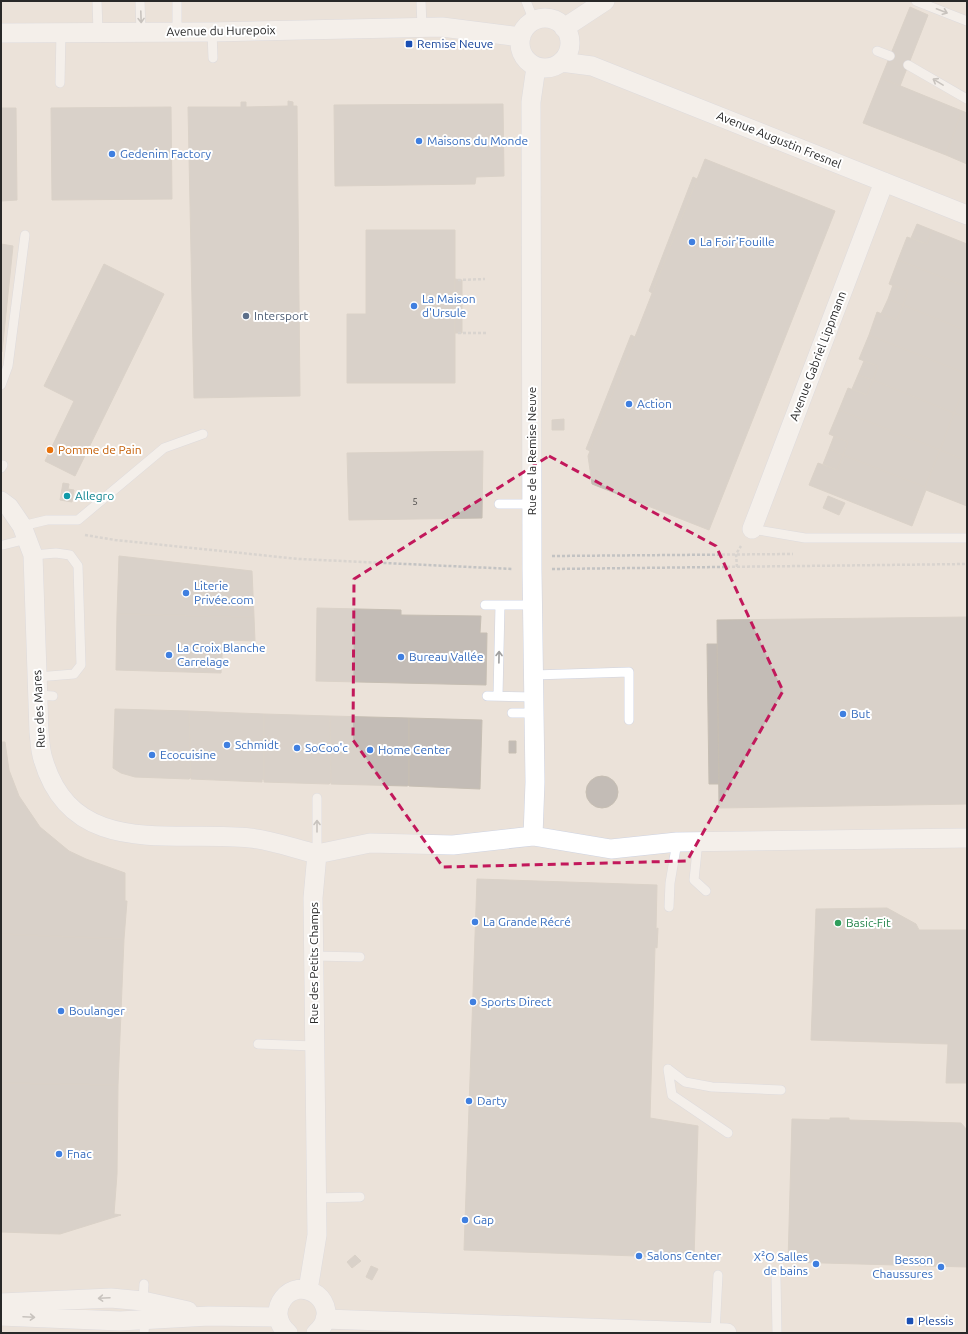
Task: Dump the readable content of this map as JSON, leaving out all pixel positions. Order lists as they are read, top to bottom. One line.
{"streets":{"street":["Avenue du Hurepoix","Avenue Augustin Fresnel","Avenue Gabriel Lippmann","Rue de la Remise Neuve","Rue des Mares","Rue des Petits Champs"]},"crossings":[["Avenue du Hurepoix","Avenue Augustin Fresnel"],["Avenue du Hurepoix","Rue de la Remise Neuve"],["Avenue Augustin Fresnel","Avenue Gabriel Lippmann"],["Avenue Augustin Fresnel","Rue de la Remise Neuve"],["Rue des Mares","Rue des Petits Champs"]],"places":{"transit":["Remise Neuve","Plessis"],"other":["Maisons du Monde","Gedenim Factory","La Foir'Fouille","La Maison d'Ursule","Intersport","Action","Pomme de Pain","Allegro","Literie Privée.com","La Croix Blanche Carrelage","Bureau Vallée","But","Schmidt","SoCoo'c","Home Center","Ecocuisine","La Grande Récré","Basic-Fit","Sports Direct","Boulanger","Darty","Fnac","Gap","Salons Center","X²O Salles de bains","Besson Chaussures"]},"house_numbers":["5"]}
